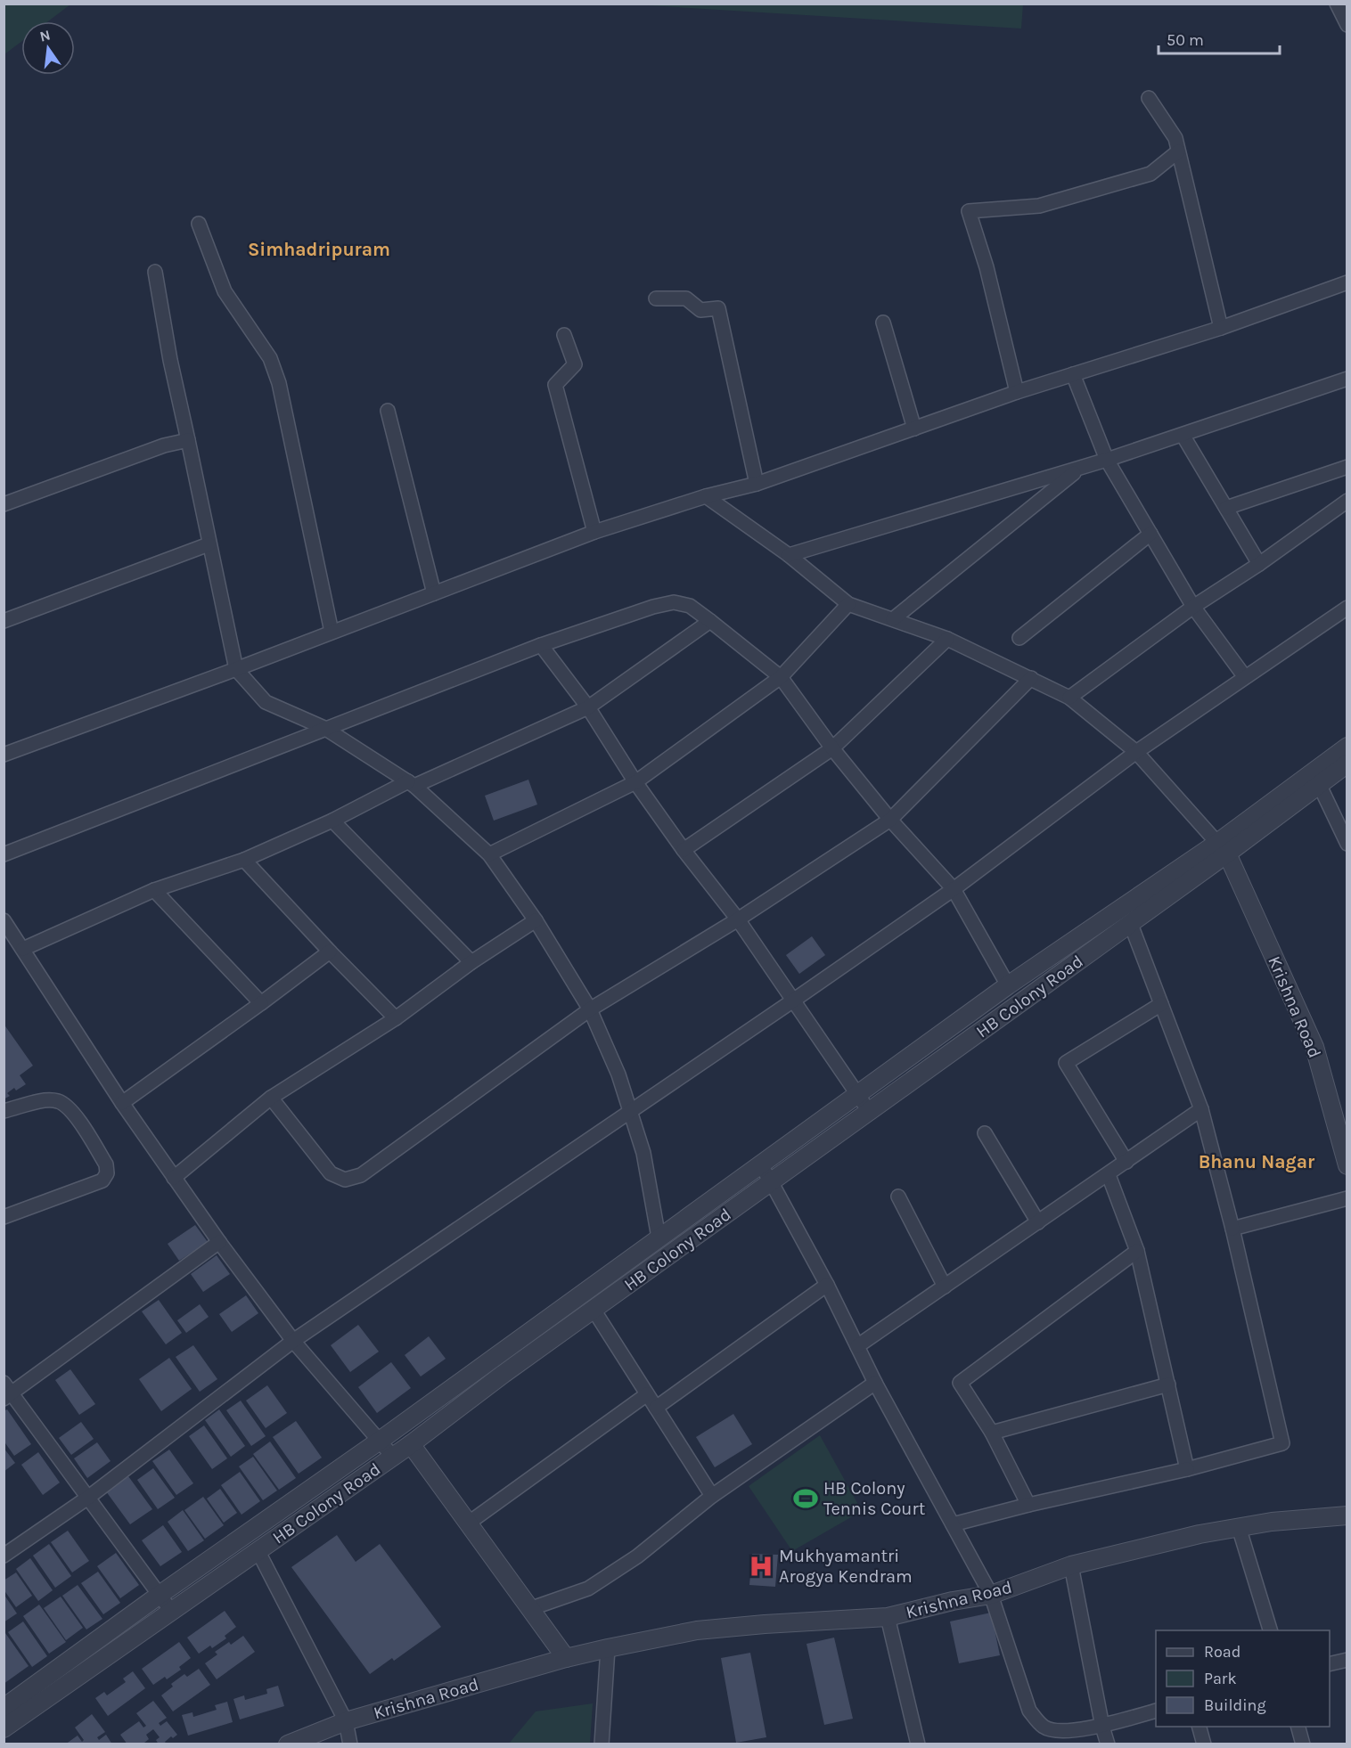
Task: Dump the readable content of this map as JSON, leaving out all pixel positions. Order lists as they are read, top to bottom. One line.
{"streets":{"street":["HB Colony Road","Krishna Road"]},"crossings":[["HB Colony Road","Krishna Road"]],"districts":["Simhadripuram","Bhanu Nagar"],"places":{"sports":["HB Colony Tennis Court"],"hospital":["Mukhyamantri Arogya Kendram"]},"legend":["Road","Park","Building"],"scale_bar":"50 m","north":"top"}
